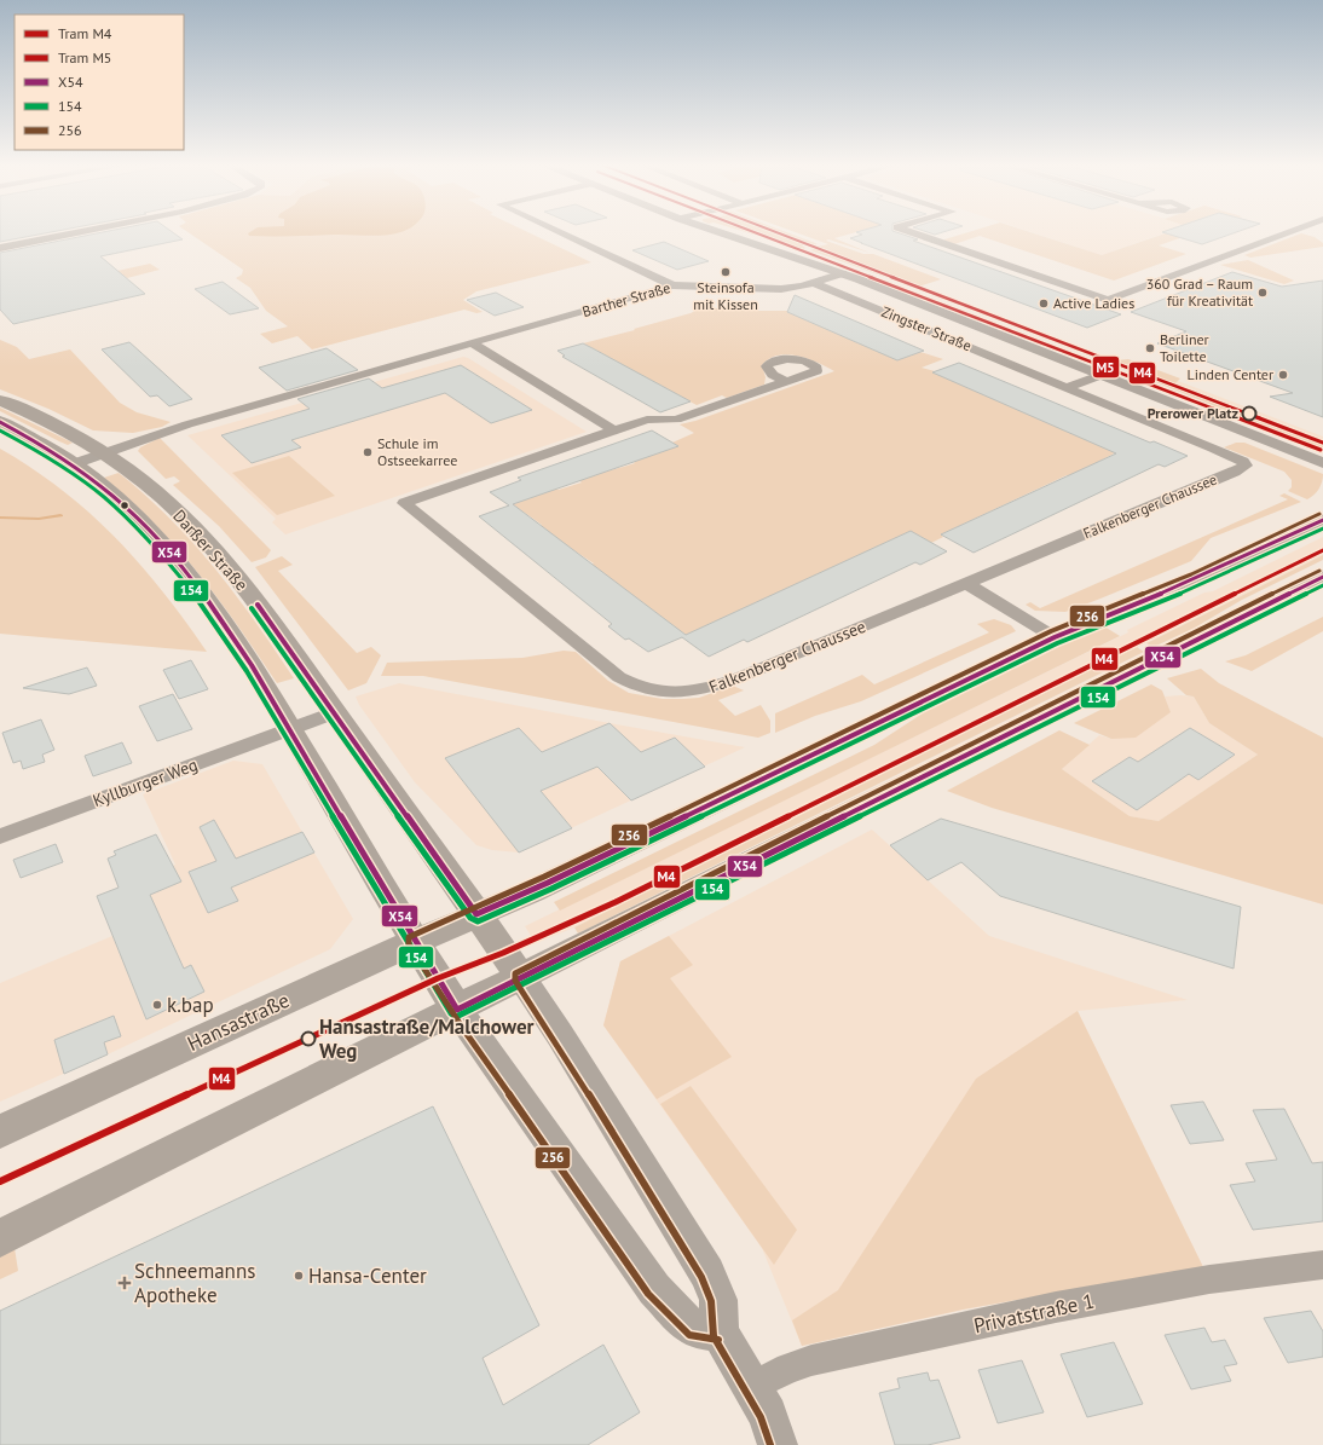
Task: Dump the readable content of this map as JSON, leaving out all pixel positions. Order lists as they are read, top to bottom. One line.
{"streets":{"main road":["Darßer Straße","Hansastraße"],"street":["Barther Straße","Zingster Straße","Falkenberger Chaussee","Kyllburger Weg","Privatstraße 1"]},"crossings":[["Barther Straße","Zingster Straße"],["Barther Straße","Darßer Straße"],["Zingster Straße","Falkenberger Chaussee"],["Darßer Straße","Kyllburger Weg"],["Darßer Straße","Hansastraße"]],"places":{"other":["Steinsofa mit Kissen","360 Grad – Raum für Kreativität","Active Ladies","Berliner Toilette","Linden Center","Prerower Platz","Schule im Ostseekarree","k.bap","Hansastraße/Malchower Weg","Hansa-Center"],"health":["Schneemanns Apotheke"]},"lines":["tram line M4","tram line M5","transit line X54","transit line 154","transit line 256"],"legend":["Tram M4","Tram M5","X54","154","256"]}
